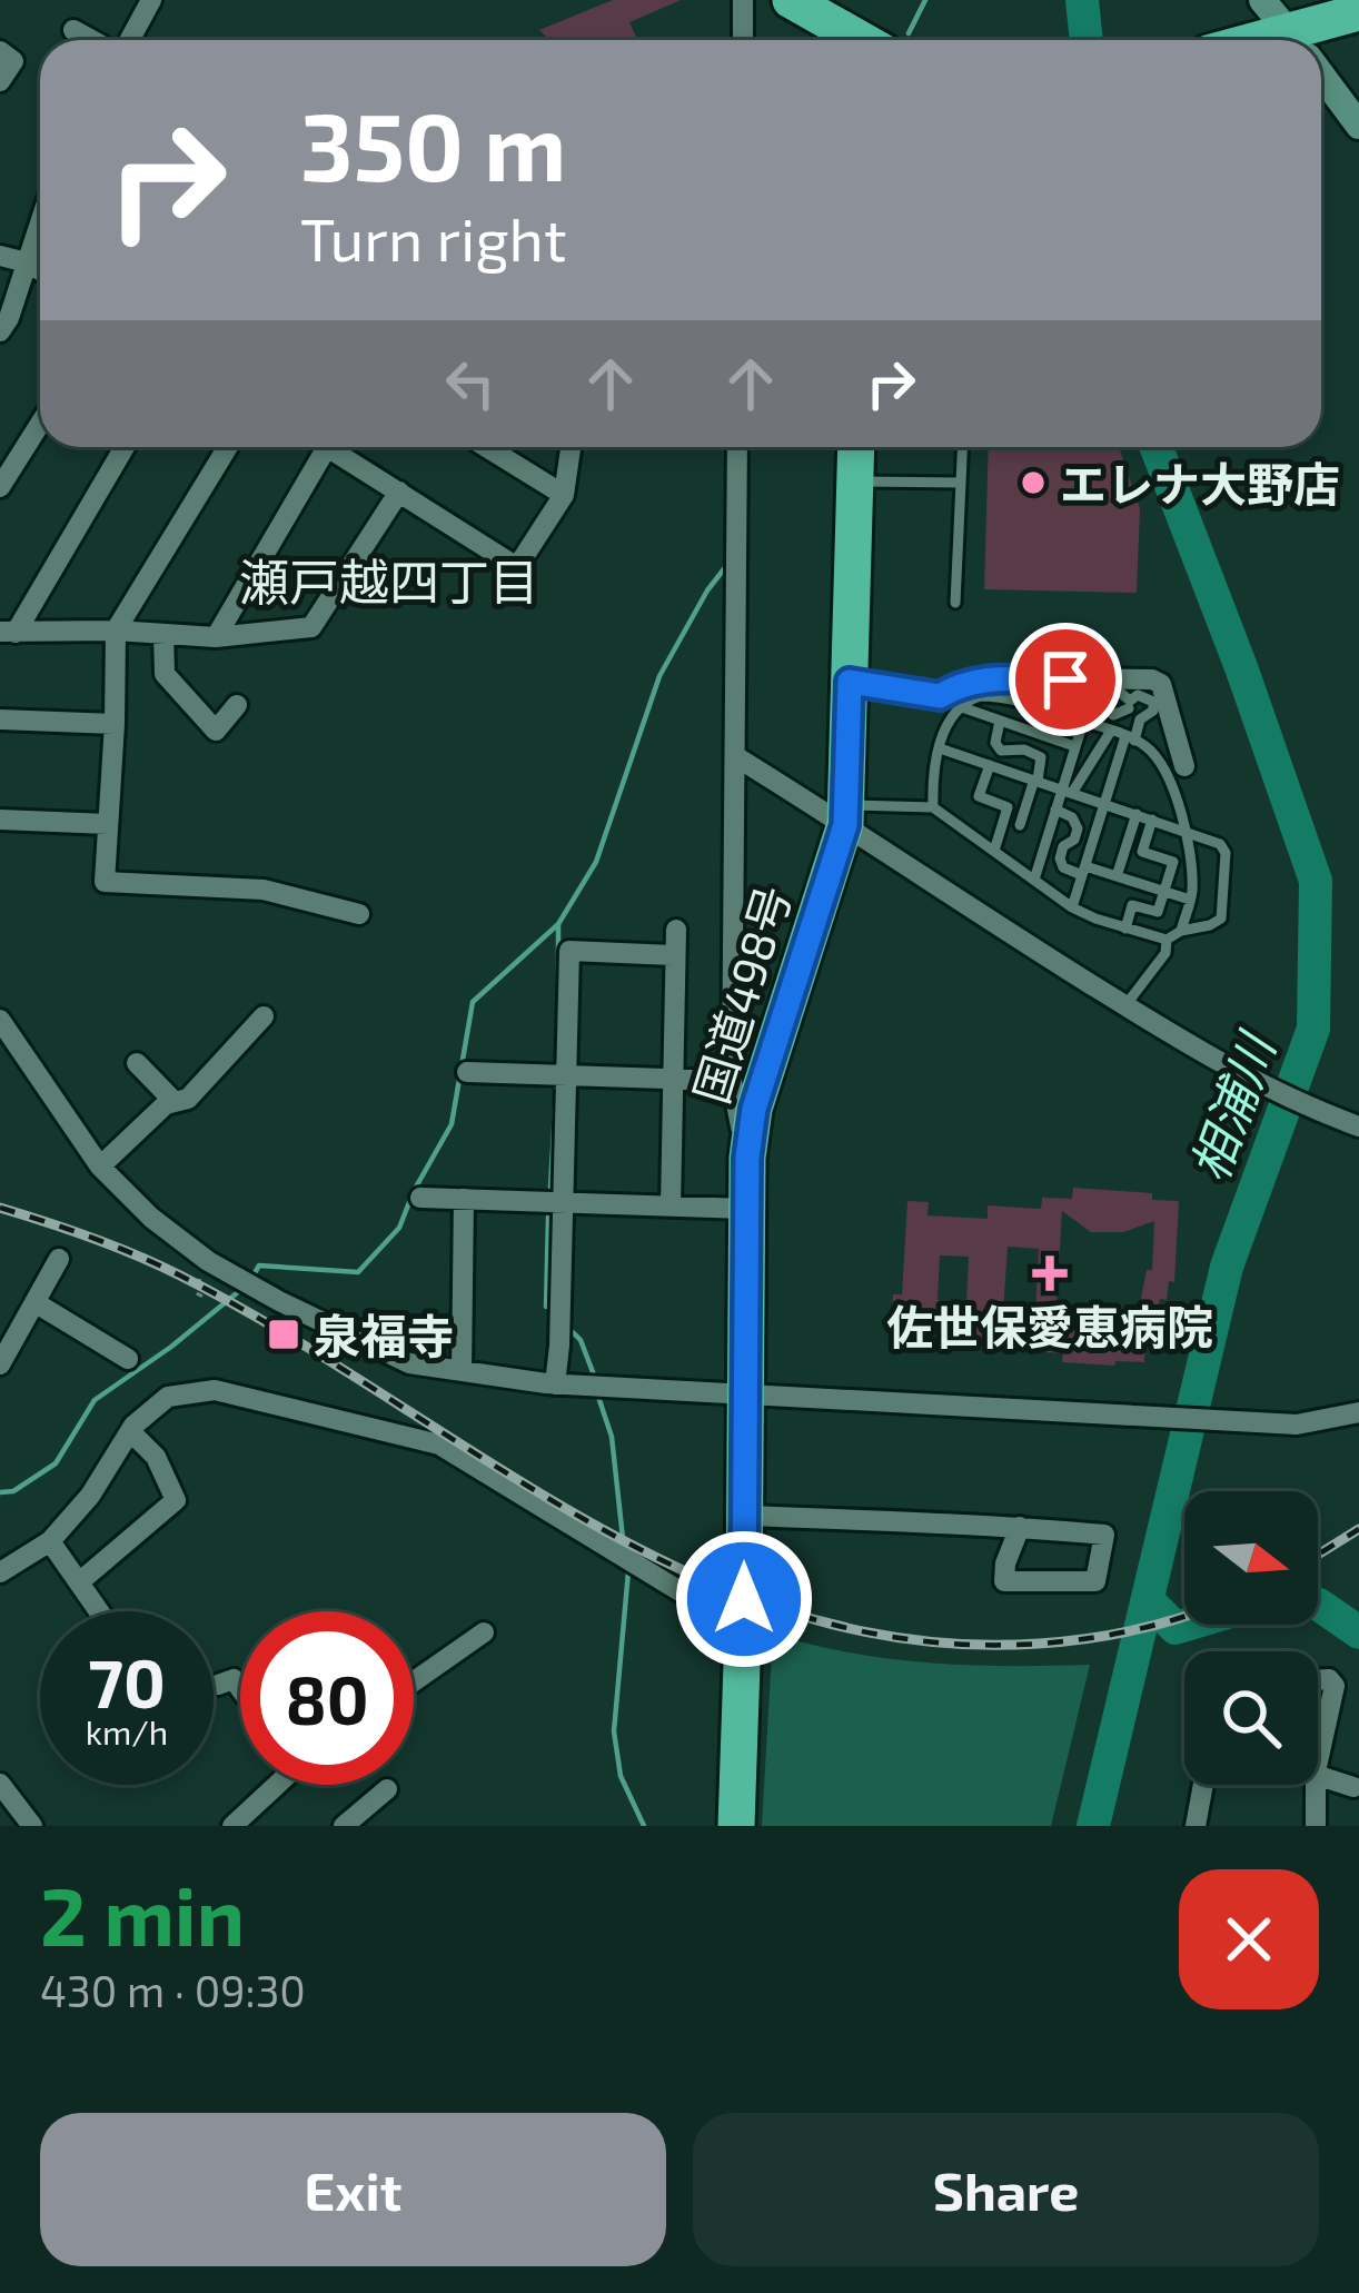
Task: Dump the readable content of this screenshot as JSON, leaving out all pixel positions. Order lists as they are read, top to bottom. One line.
{"streets":{"highway":["国道498号"]},"districts":["瀬戸越四丁目"],"water":["相浦川"],"places":{"other":["エレナ大野店"],"health":["佐世保愛恵病院"],"transit":["泉福寺"]},"north":"right","page":{"turn":["350 m","Turn right"],"speed":"70 km/h","limit":"80","heading":["2 min","430 m · 09:30"],"buttons":["Exit","Share"]}}
